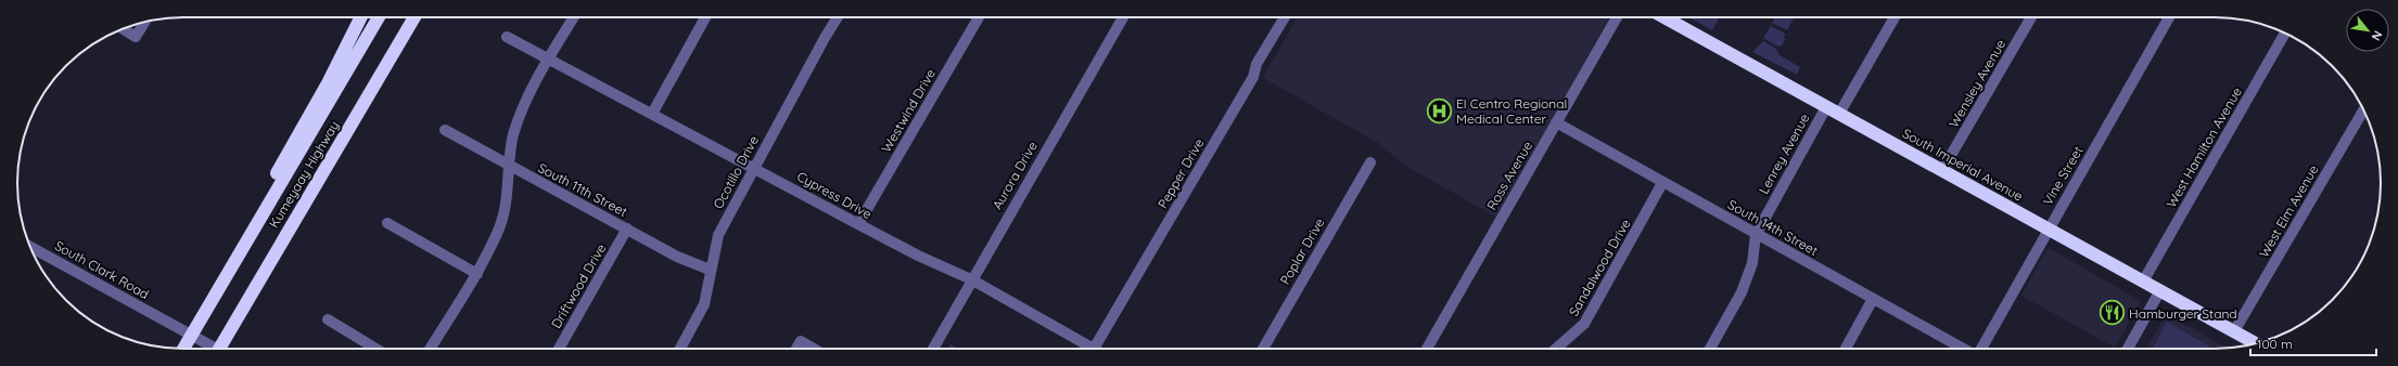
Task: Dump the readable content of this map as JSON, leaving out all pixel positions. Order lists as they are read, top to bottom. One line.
{"streets":{"highway":["South Imperial Avenue","Kumeyaay Highway"],"street":["Wensley Avenue","Westwind Drive","West Hamilton Avenue","Lenrey Avenue","Ocotillo Drive","Pepper Drive","Aurora Drive","Ross Avenue","Vine Street","South 11th Street","Cypress Drive","West Elm Avenue","South 14th Street","Poplar Drive","Sandalwood Drive","South Clark Road","Driftwood Drive"]},"crossings":[["Wensley Avenue","South Imperial Avenue"],["Westwind Drive","Cypress Drive"],["West Hamilton Avenue","South Imperial Avenue"],["Lenrey Avenue","South Imperial Avenue"],["Lenrey Avenue","South 14th Street"],["South Imperial Avenue","Vine Street"],["South Imperial Avenue","West Elm Avenue"],["Ocotillo Drive","South 11th Street"],["Ocotillo Drive","Cypress Drive"],["Pepper Drive","Cypress Drive"],["Aurora Drive","Cypress Drive"],["Ross Avenue","South 14th Street"],["South 11th Street","Driftwood Drive"],["South 14th Street","Sandalwood Drive"]],"places":{"hospital":["El Centro Regional Medical Center"],"restaurant":["Hamburger Stand"]},"scale_bar":"100 m","north":"bottom right"}
